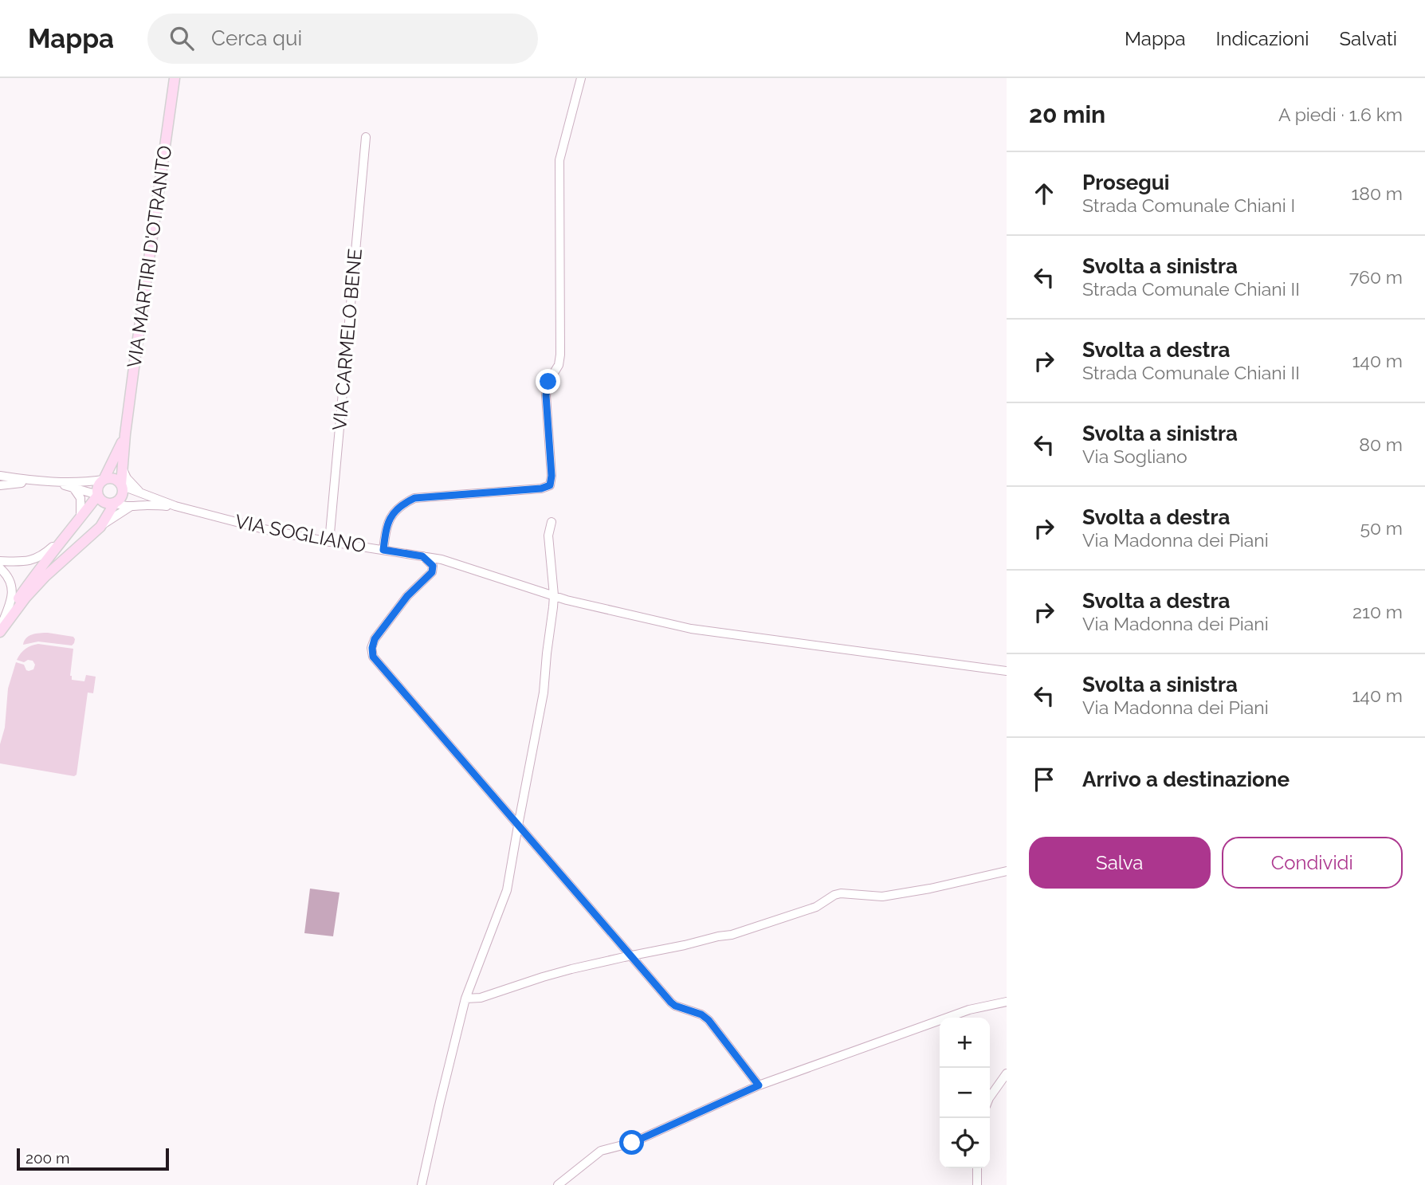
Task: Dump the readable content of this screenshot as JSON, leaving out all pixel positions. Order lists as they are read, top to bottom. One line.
{"streets":{"main road":["VIA MARTIRI D'OTRANTO","VIA SOGLIANO"],"street":["VIA CARMELO BENE"]},"crossings":[["VIA MARTIRI D'OTRANTO","VIA SOGLIANO"],["VIA CARMELO BENE","VIA SOGLIANO"]],"scale_bar":"200 m","page":{"header":"Mappa","search":"Cerca qui","nav":["Mappa","Indicazioni","Salvati"],"heading":["20 min","A piedi · 1.6 km"],"list":[["Prosegui","Strada Comunale Chiani I","180 m"],["Svolta a sinistra","Strada Comunale Chiani II","760 m"],["Svolta a destra","Strada Comunale Chiani II","140 m"],["Svolta a sinistra","Via Sogliano","80 m"],["Svolta a destra","Via Madonna dei Piani","50 m"],["Svolta a destra","Via Madonna dei Piani","210 m"],["Svolta a sinistra","Via Madonna dei Piani","140 m"],"Arrivo a destinazione"],"buttons":["Salva","Condividi"],"map_buttons":["+","−"],"scale":"200 m"}}
